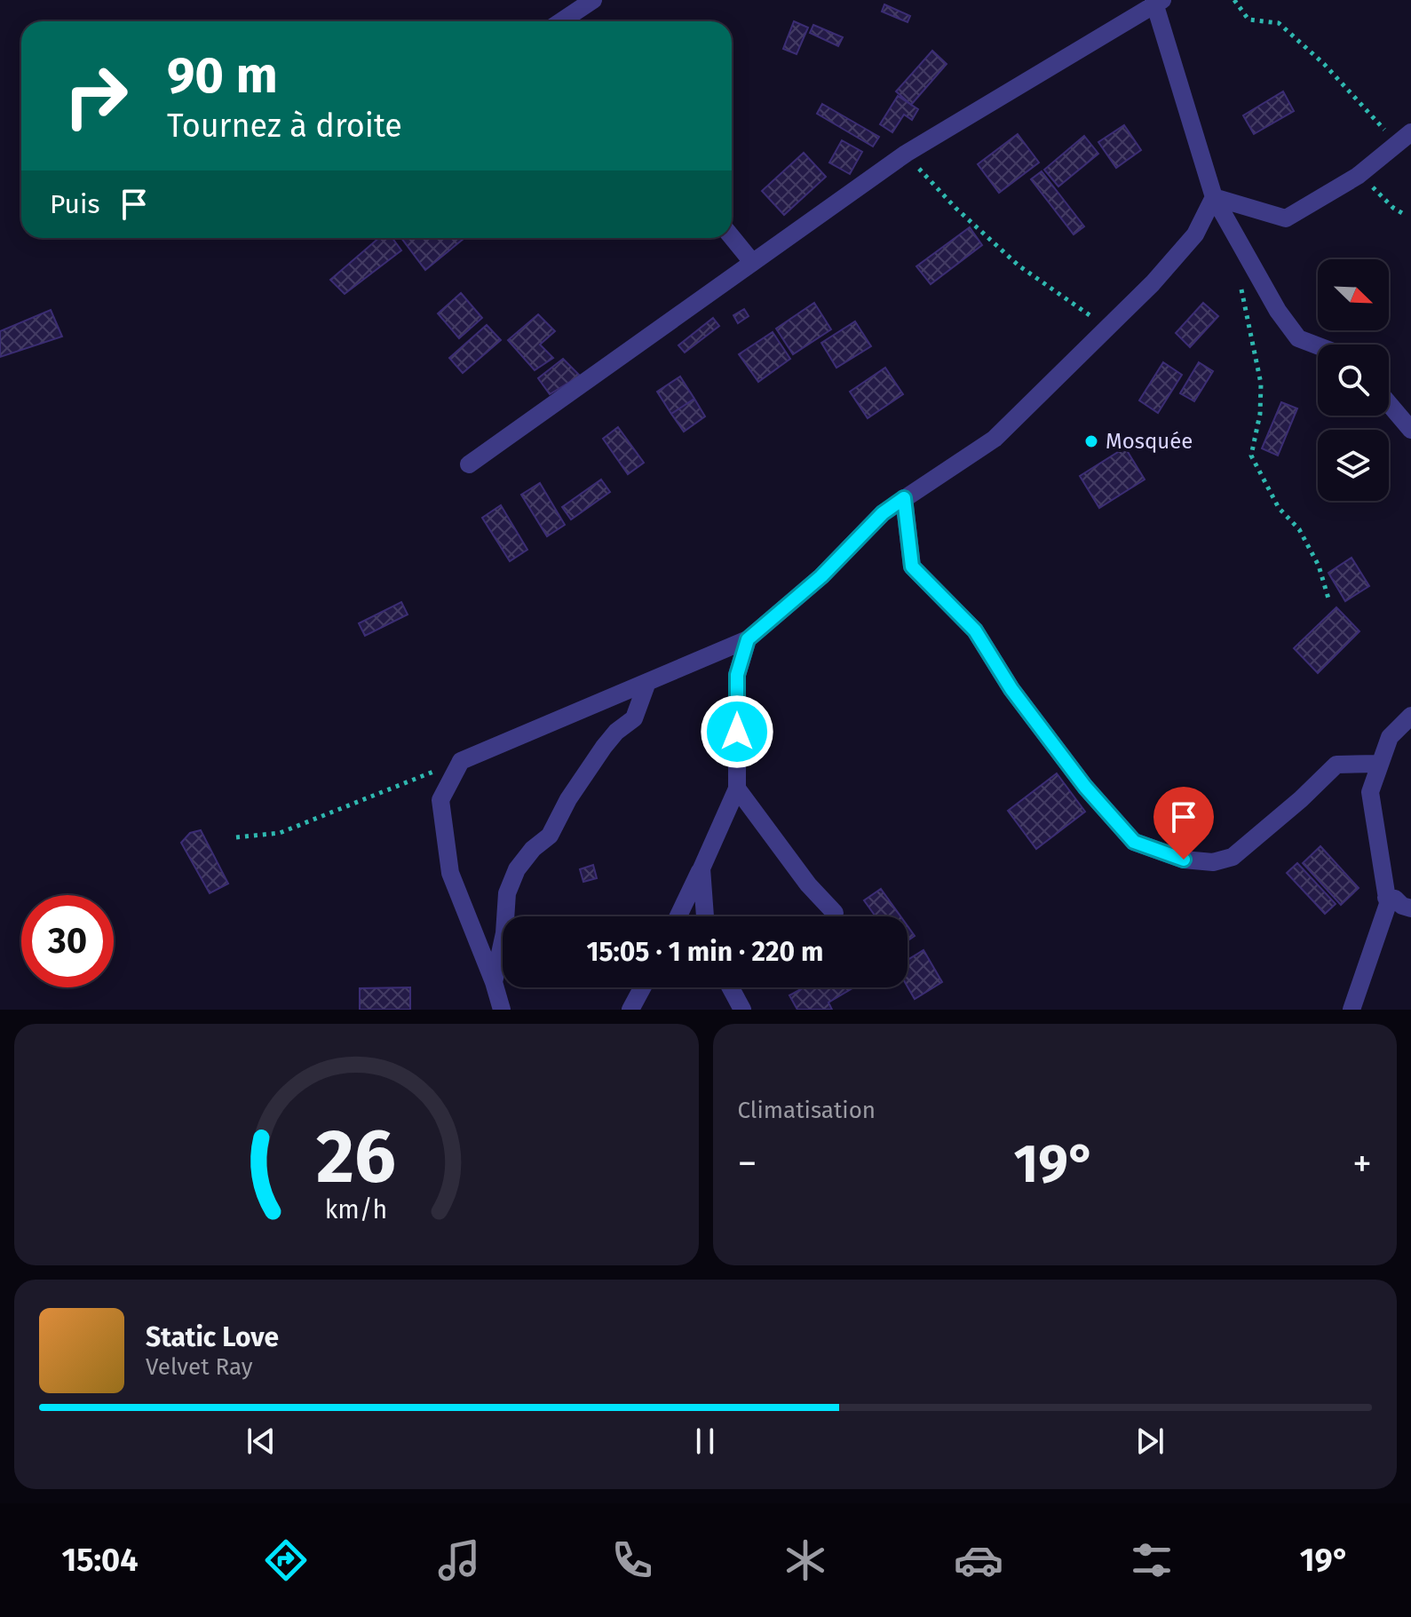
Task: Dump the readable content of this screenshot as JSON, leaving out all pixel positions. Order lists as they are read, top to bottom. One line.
{"places":["Mosquée"],"north":"bottom right","page":{"turn":["90 m","Tournez à droite"],"then":"Puis","limit":"30","trip":"15:05 · 1 min · 220 m","tile":"Climatisation","heat":["−","19°","+"],"song":["Static Love","Velvet Ray"],"tabs":["15:04","19°"],"gauge":["26","km/h"]}}
